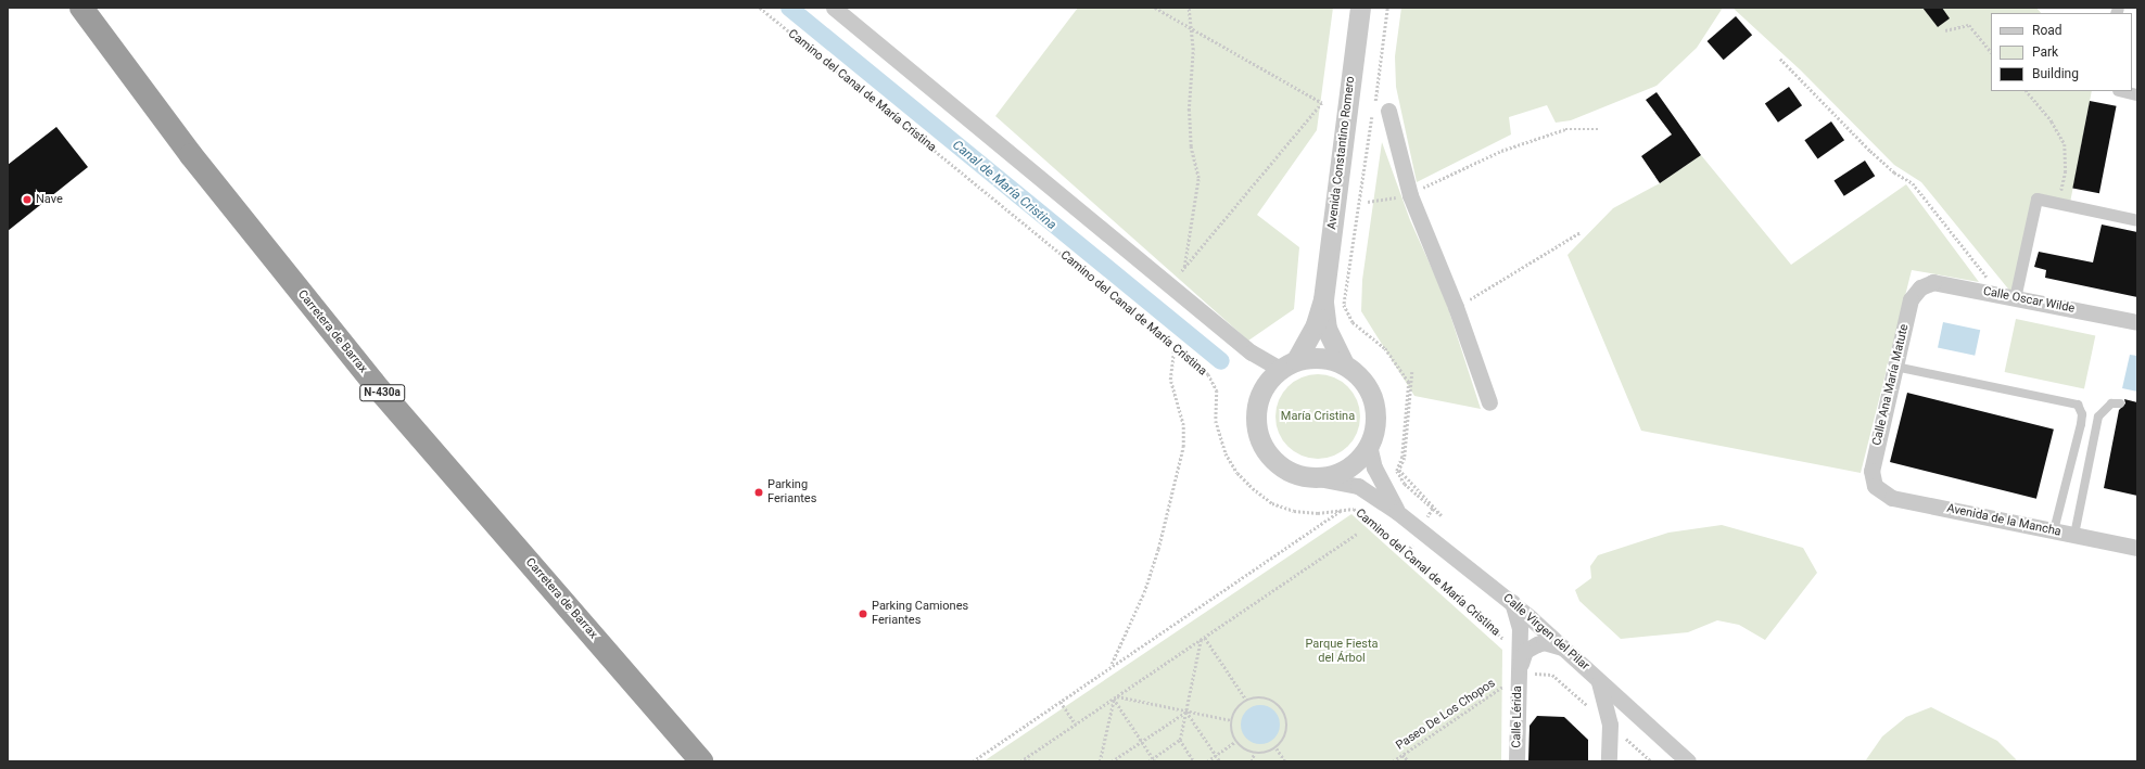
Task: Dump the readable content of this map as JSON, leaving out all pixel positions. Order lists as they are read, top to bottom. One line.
{"streets":{"highway":["Carretera de Barrax","N-430a"],"street":["Avenida Constantino Romero","Calle Oscar Wilde","Calle Ana María Matute","Avenida de la Mancha","Calle Virgen del Pilar","Calle Lérida"],"path":["Camino del Canal de María Cristina","Paseo De Los Chopos"]},"crossings":[["Avenida Constantino Romero","Calle Virgen del Pilar"],["Calle Oscar Wilde","Calle Ana María Matute"],["Calle Ana María Matute","Avenida de la Mancha"],["Calle Virgen del Pilar","Calle Lérida"],["Paseo De Los Chopos","Calle Lérida"]],"water":["Canal de María Cristina"],"parks":["María Cristina","Parque Fiesta del Árbol"],"places":["Nave","Parking Feriantes","Parking Camiones Feriantes"],"legend":["Road","Park","Building"]}
